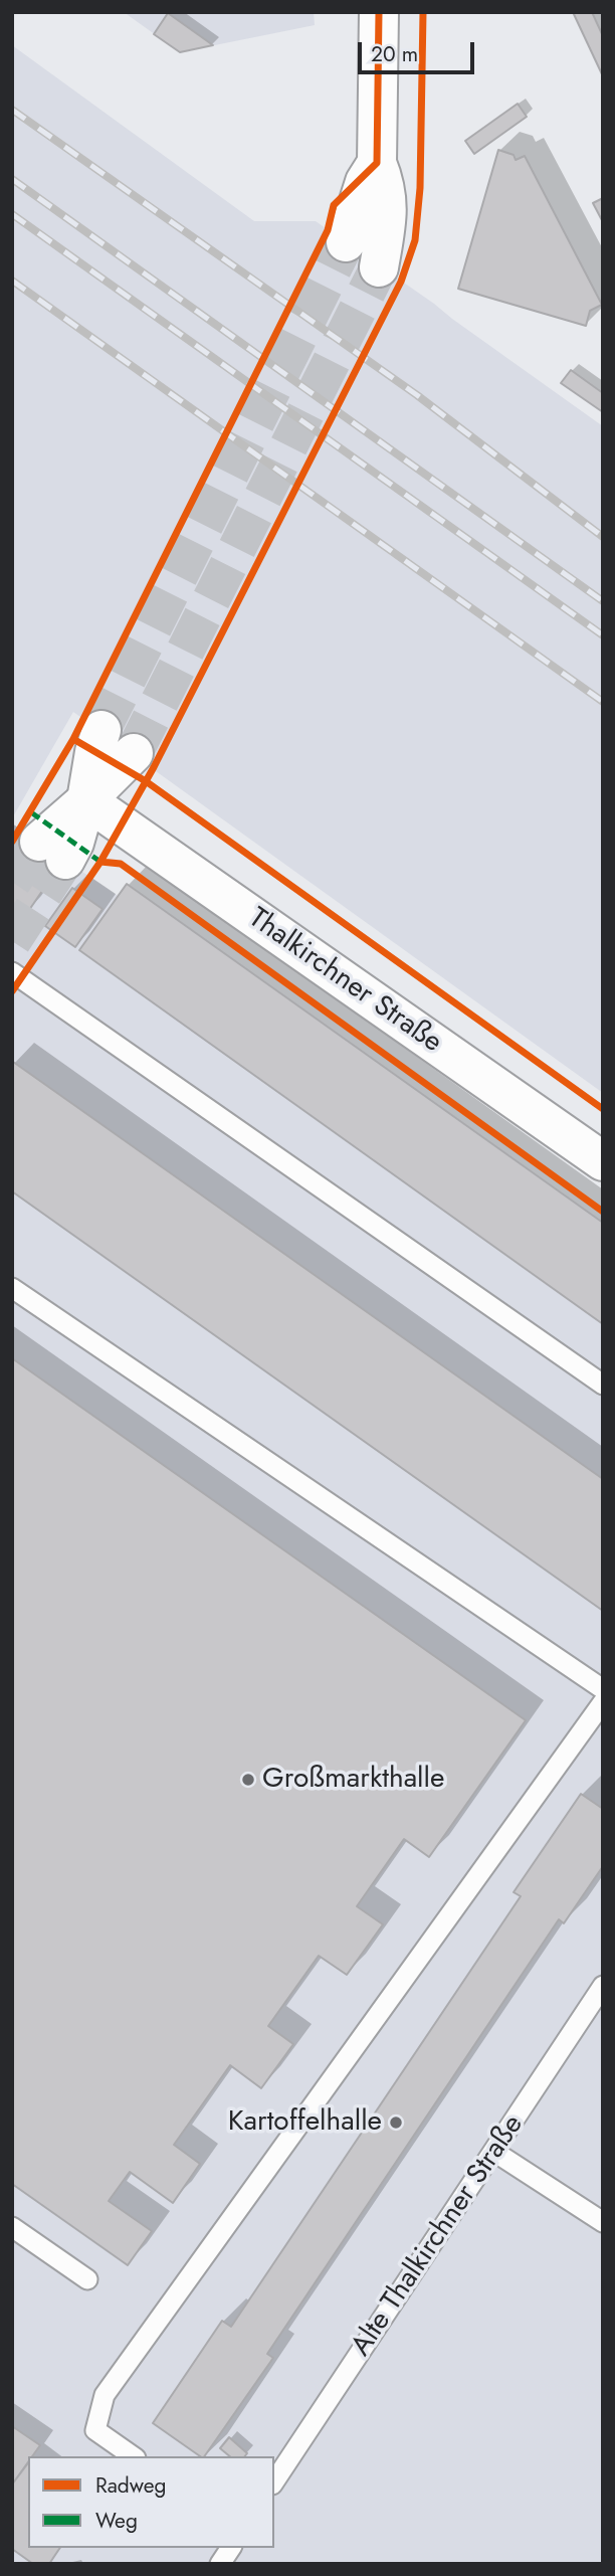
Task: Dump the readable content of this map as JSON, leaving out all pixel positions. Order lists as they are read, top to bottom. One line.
{"streets":{"street":["Thalkirchner Straße"],"lane":["Alte Thalkirchner Straße"]},"places":["Großmarkthalle","Kartoffelhalle"],"legend":["Radweg","Weg"],"scale_bar":"20 m"}
